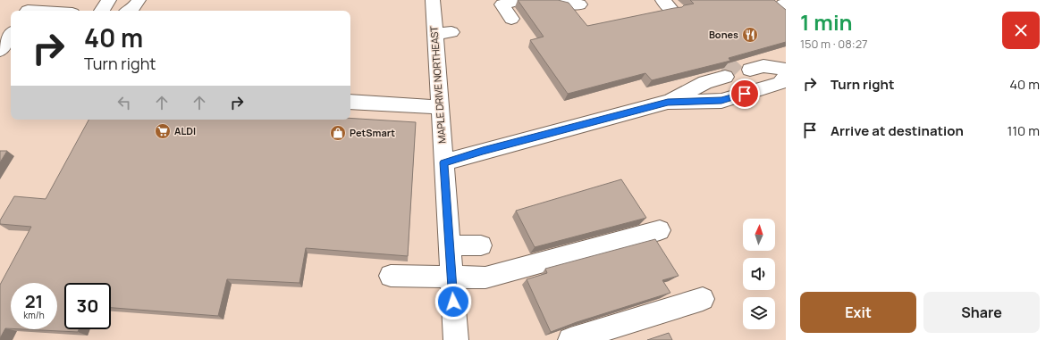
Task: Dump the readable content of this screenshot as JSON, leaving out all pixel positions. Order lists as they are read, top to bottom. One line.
{"streets":{"street":["MAPLE DRIVE NORTHEAST"]},"places":{"restaurant":["Bones"],"supermarket":["ALDI"],"shop":["PetSmart"]},"north":"top","page":{"heading":["1 min","150 m · 08:27"],"turn":["40 m","Turn right"],"list":[{"name":"Turn right","value":"40 m"},{"name":"Arrive at destination","value":"110 m"}],"speed":"21 km/h","limit":"30","buttons":["Exit","Share"]}}
